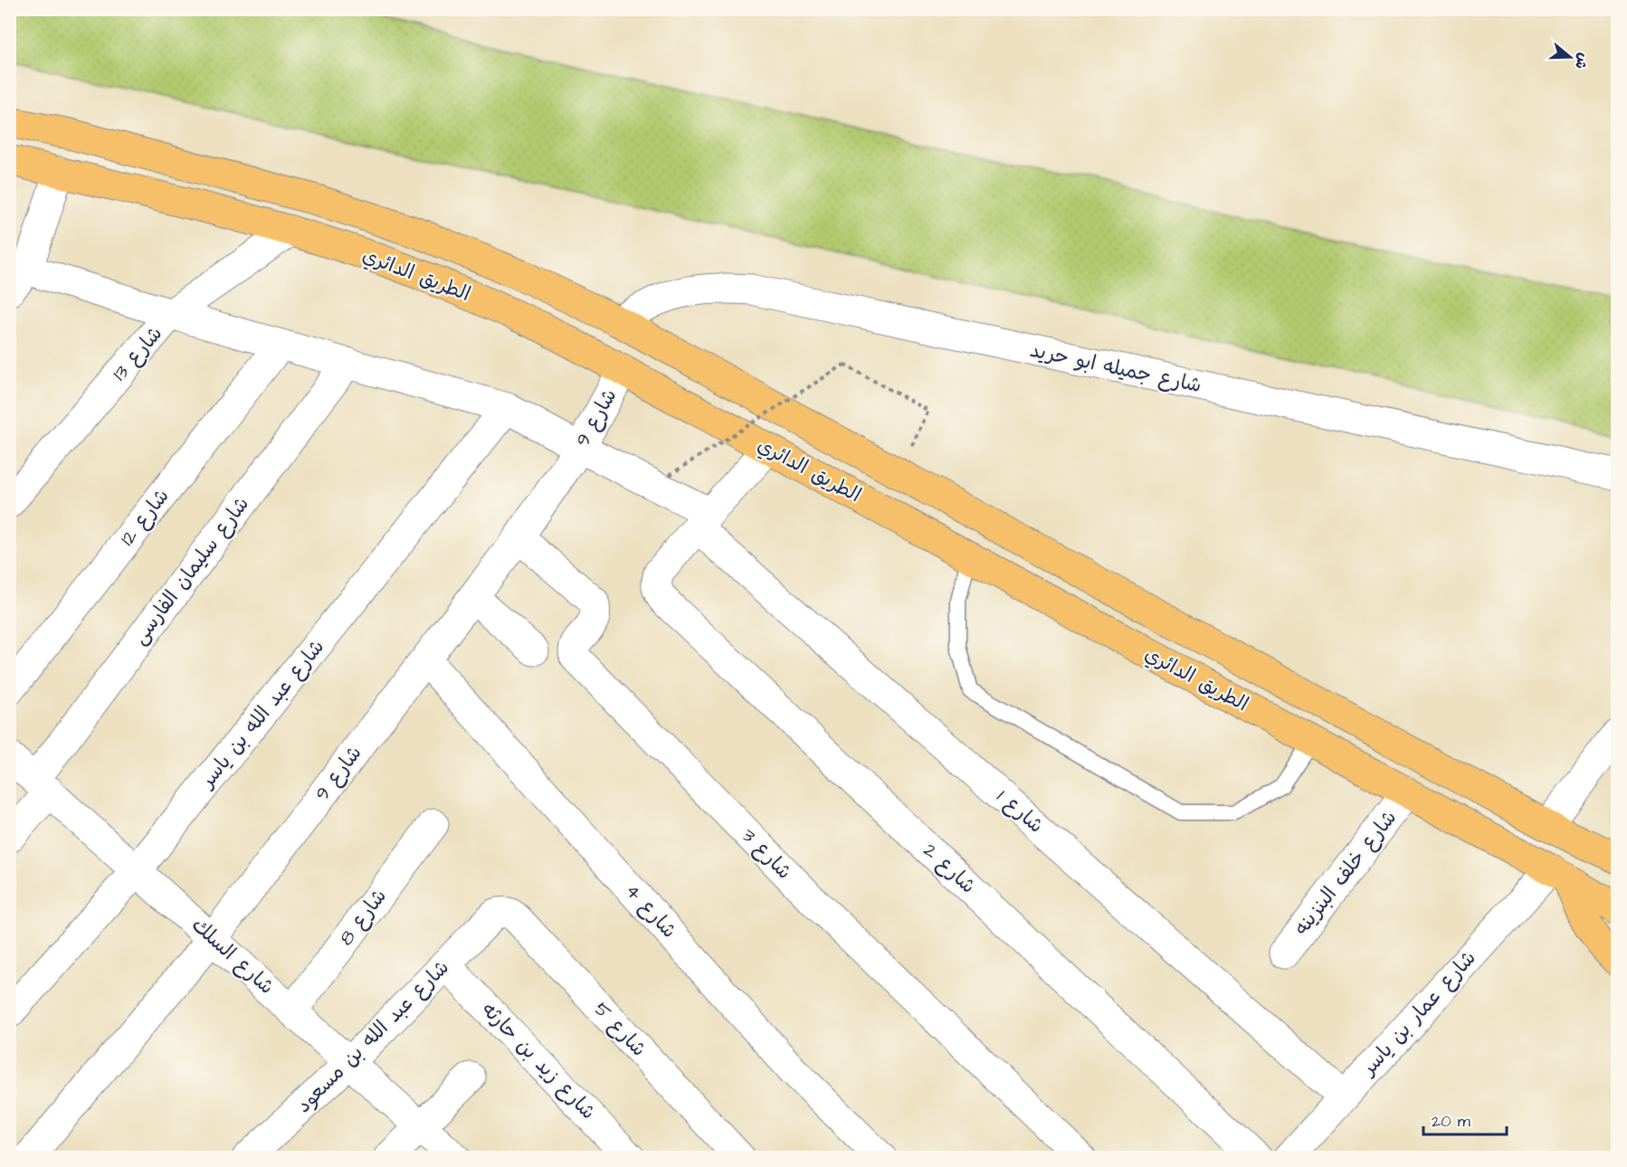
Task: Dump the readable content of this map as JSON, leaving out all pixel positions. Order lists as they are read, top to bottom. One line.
{"streets":{"main road":["الطريق الدائري"],"street":["شارع 13","شارع جميله ابو حريد","شارع 9","شارع 12","شارع سليمان الفارسى","شارع عبد الله بن ياسر","شارع 1","شارع 3","شارع 2","شارع خلف البنزينه","شارع 4","شارع 8","شارع السلك","شارع عمار بن ياسر","شارع 5","شارع عبد الله بن مسعود","شارع زيد بن حارثه"]},"crossings":[["الطريق الدائري","شارع 13"],["الطريق الدائري","شارع جميله ابو حريد"],["الطريق الدائري","شارع 9"],["الطريق الدائري","شارع خلف البنزينه"],["الطريق الدائري","شارع عمار بن ياسر"],["شارع 13","شارع 1"],["شارع 9","شارع 1"],["شارع 9","شارع 3"],["شارع 9","شارع 4"],["شارع 9","شارع السلك"],["شارع 12","شارع 1"],["شارع سليمان الفارسى","شارع 1"],["شارع سليمان الفارسى","شارع السلك"],["شارع عبد الله بن ياسر","شارع 1"],["شارع عبد الله بن ياسر","شارع السلك"],["شارع 1","شارع 2"],["شارع 1","شارع عمار بن ياسر"],["شارع 8","شارع السلك"],["شارع السلك","شارع عبد الله بن مسعود"],["شارع 5","شارع عبد الله بن مسعود"],["شارع عبد الله بن مسعود","شارع زيد بن حارثه"]],"scale_bar":"20 m","north":"right"}
